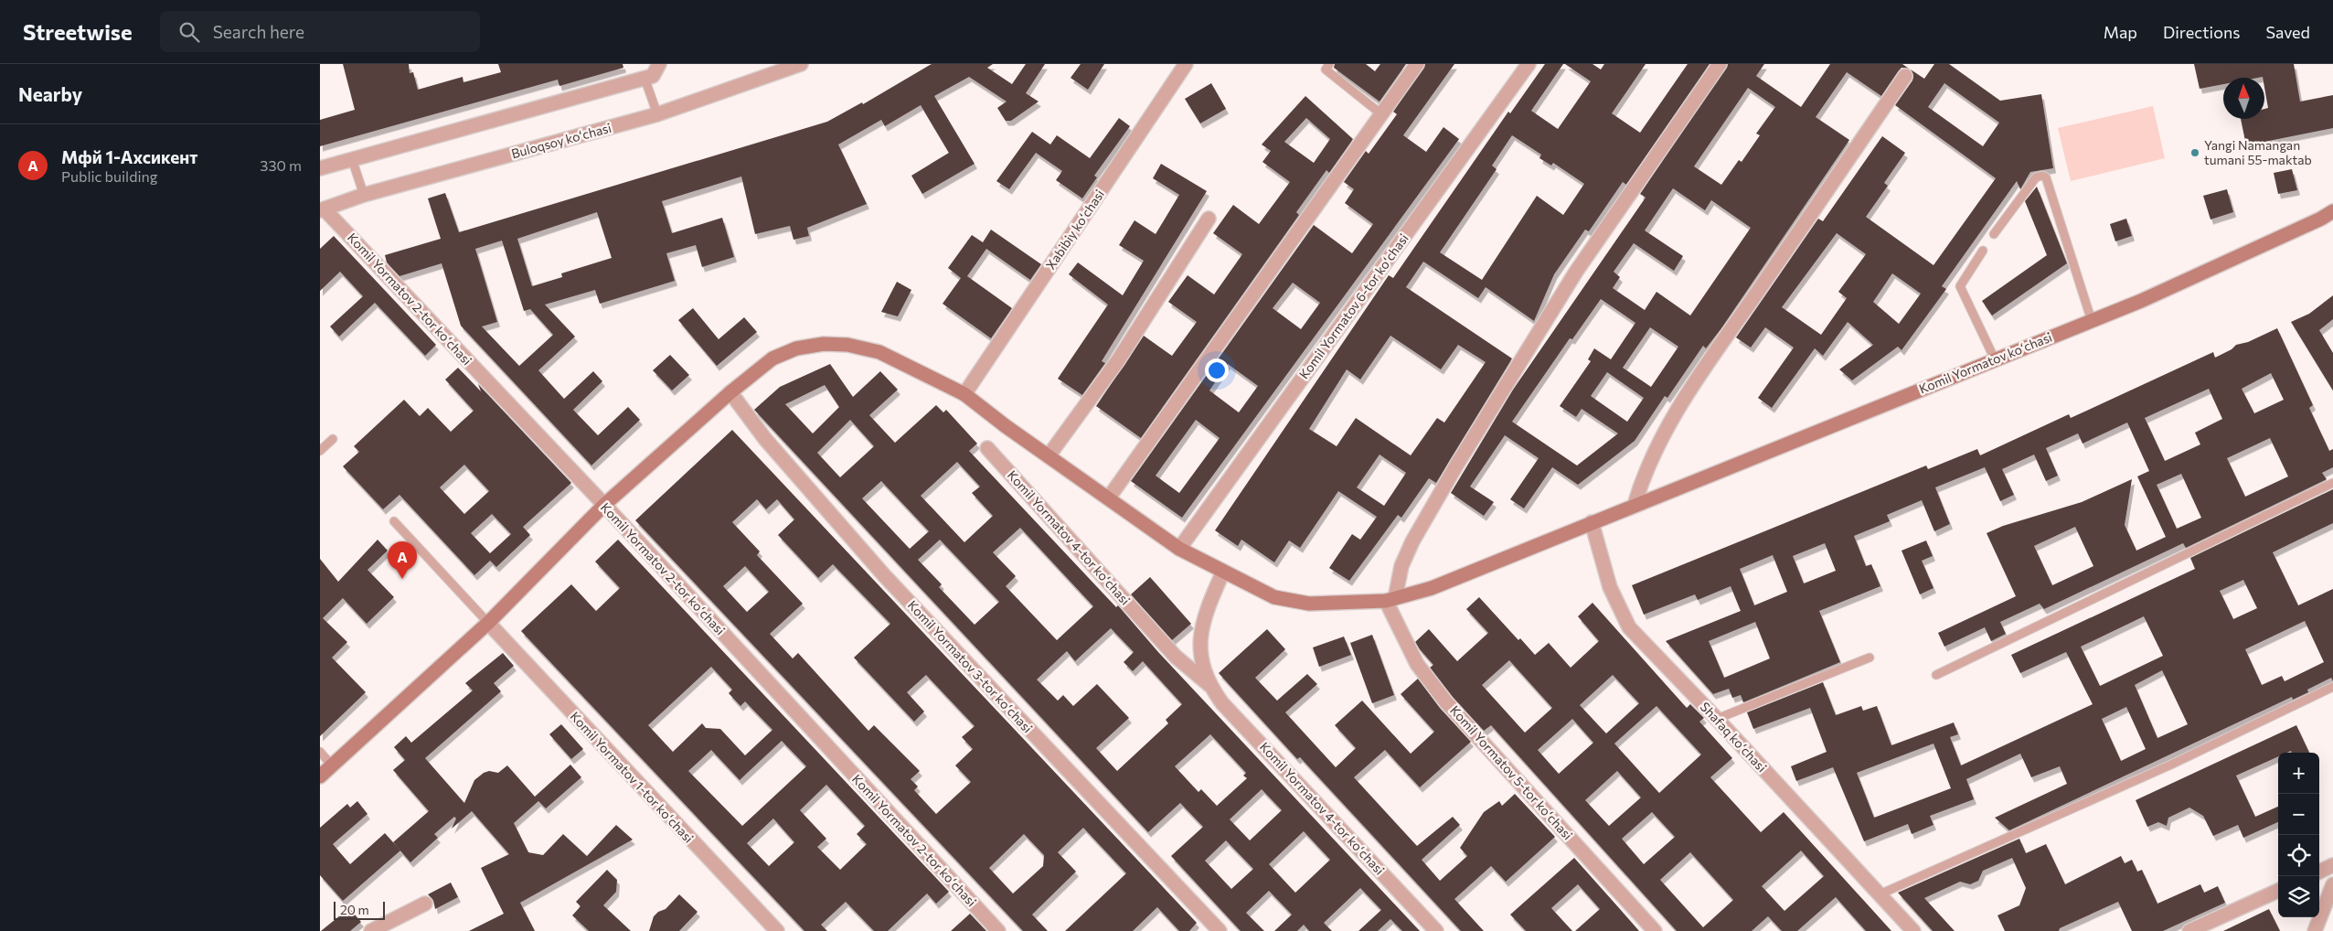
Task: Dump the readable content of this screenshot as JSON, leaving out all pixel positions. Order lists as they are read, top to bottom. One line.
{"streets":{"street":["Buloqsoy koʻchasi","Xabibiy koʻchasi","Komil Yormatov 2-tor koʻchasi","Komil Yormatov 6-tor koʻchasi","Komil Yormatov koʻchasi","Komil Yormatov 4-tor koʻchasi","Komil Yormatov 3-tor koʻchasi","Shafaq koʻchasi","Komil Yormatov 5-tor koʻchasi","Komil Yormatov 1-tor koʻchasi"]},"crossings":[["Buloqsoy koʻchasi","Komil Yormatov 2-tor koʻchasi"],["Xabibiy koʻchasi","Komil Yormatov koʻchasi"],["Komil Yormatov 2-tor koʻchasi","Komil Yormatov koʻchasi"],["Komil Yormatov 6-tor koʻchasi","Komil Yormatov koʻchasi"],["Komil Yormatov koʻchasi","Komil Yormatov 4-tor koʻchasi"],["Komil Yormatov koʻchasi","Komil Yormatov 3-tor koʻchasi"],["Komil Yormatov koʻchasi","Shafaq koʻchasi"],["Komil Yormatov koʻchasi","Komil Yormatov 5-tor koʻchasi"],["Komil Yormatov koʻchasi","Komil Yormatov 1-tor koʻchasi"]],"places":["Yangi Namangan tumani 55-maktab"],"scale_bar":"20 m","north":"top","page":{"header":"Streetwise","search":"Search here","nav":["Map","Directions","Saved"],"heading":"Nearby","list":[{"mark":"A","name":"Мфй 1-Ахсикент","note":"Public building","value":"330 m"}],"pins":"A","map_buttons":["+","−"],"scale":"20 m"}}
